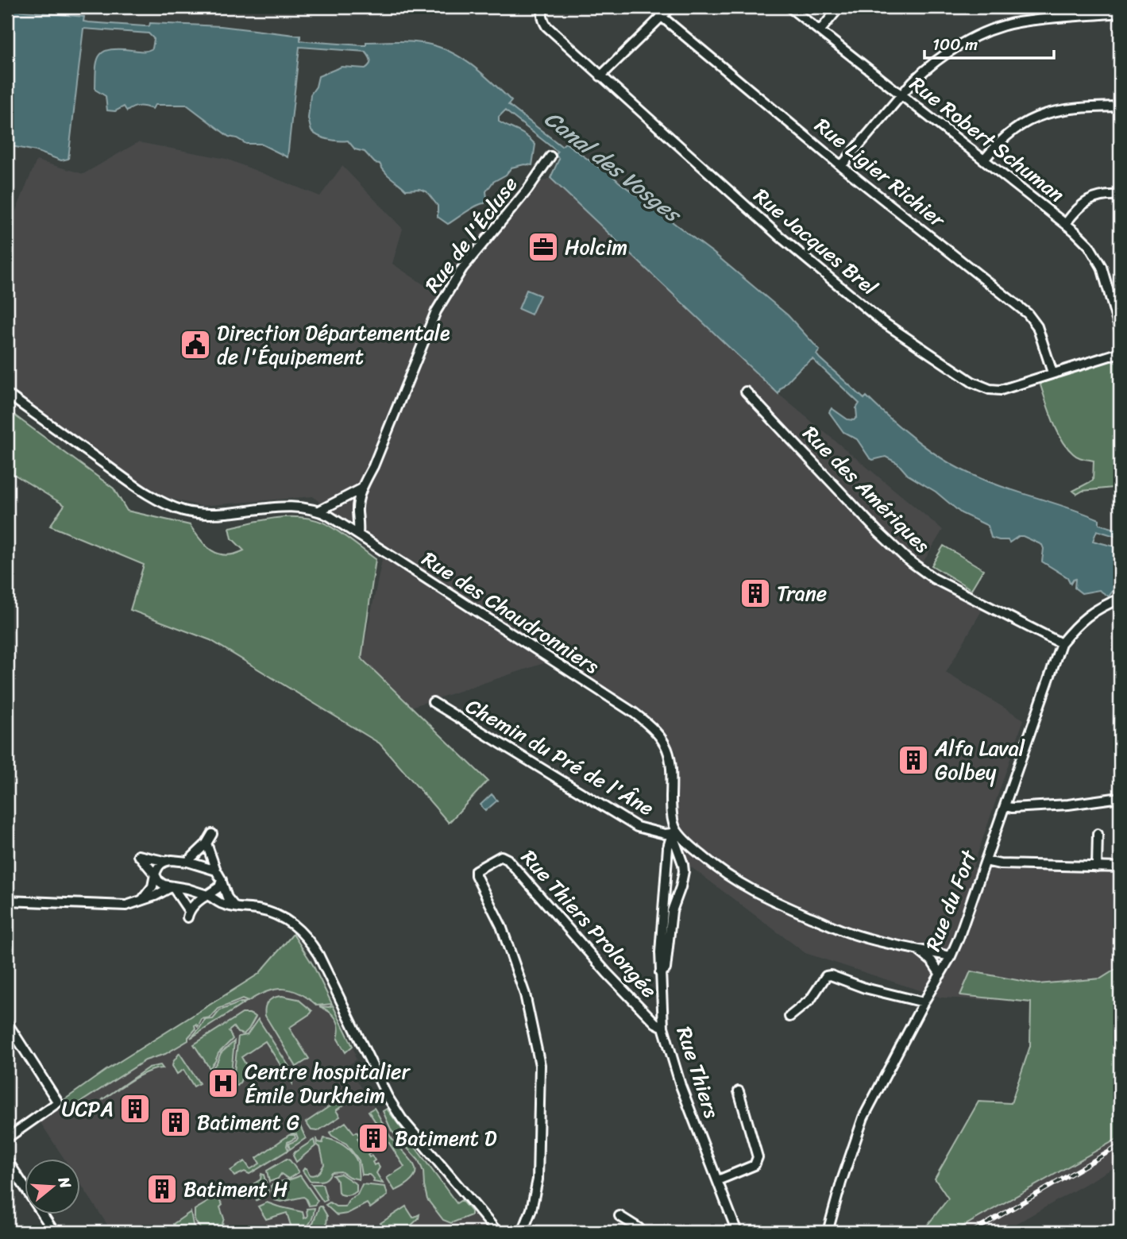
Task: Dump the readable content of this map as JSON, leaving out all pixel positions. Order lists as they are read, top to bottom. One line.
{"streets":{"street":["Rue Robert Schuman","Rue Ligier Richier","Rue de l'Écluse","Rue Jacques Brel","Rue des Amériques","Rue des Chaudronniers","Chemin du Pré de l'Âne","Rue du Fort","Rue Thiers Prolongée","Rue Thiers"]},"crossings":[["Rue Ligier Richier","Rue Jacques Brel"],["Rue de l'Écluse","Rue des Chaudronniers"],["Rue des Amériques","Rue du Fort"],["Rue des Chaudronniers","Chemin du Pré de l'Âne"],["Rue des Chaudronniers","Rue Thiers"],["Chemin du Pré de l'Âne","Rue Thiers"],["Rue Thiers Prolongée","Rue Thiers"]],"water":["Canal des Vosges"],"places":{"office":["Holcim"],"public building":["Direction Départementale de l'Équipement"],"building":["Trane","Alfa Laval Golbey","UCPA","Batiment G","Batiment D","Batiment H"],"hospital":["Centre hospitalier Émile Durkheim"]},"scale_bar":"100 m","north":"right"}
